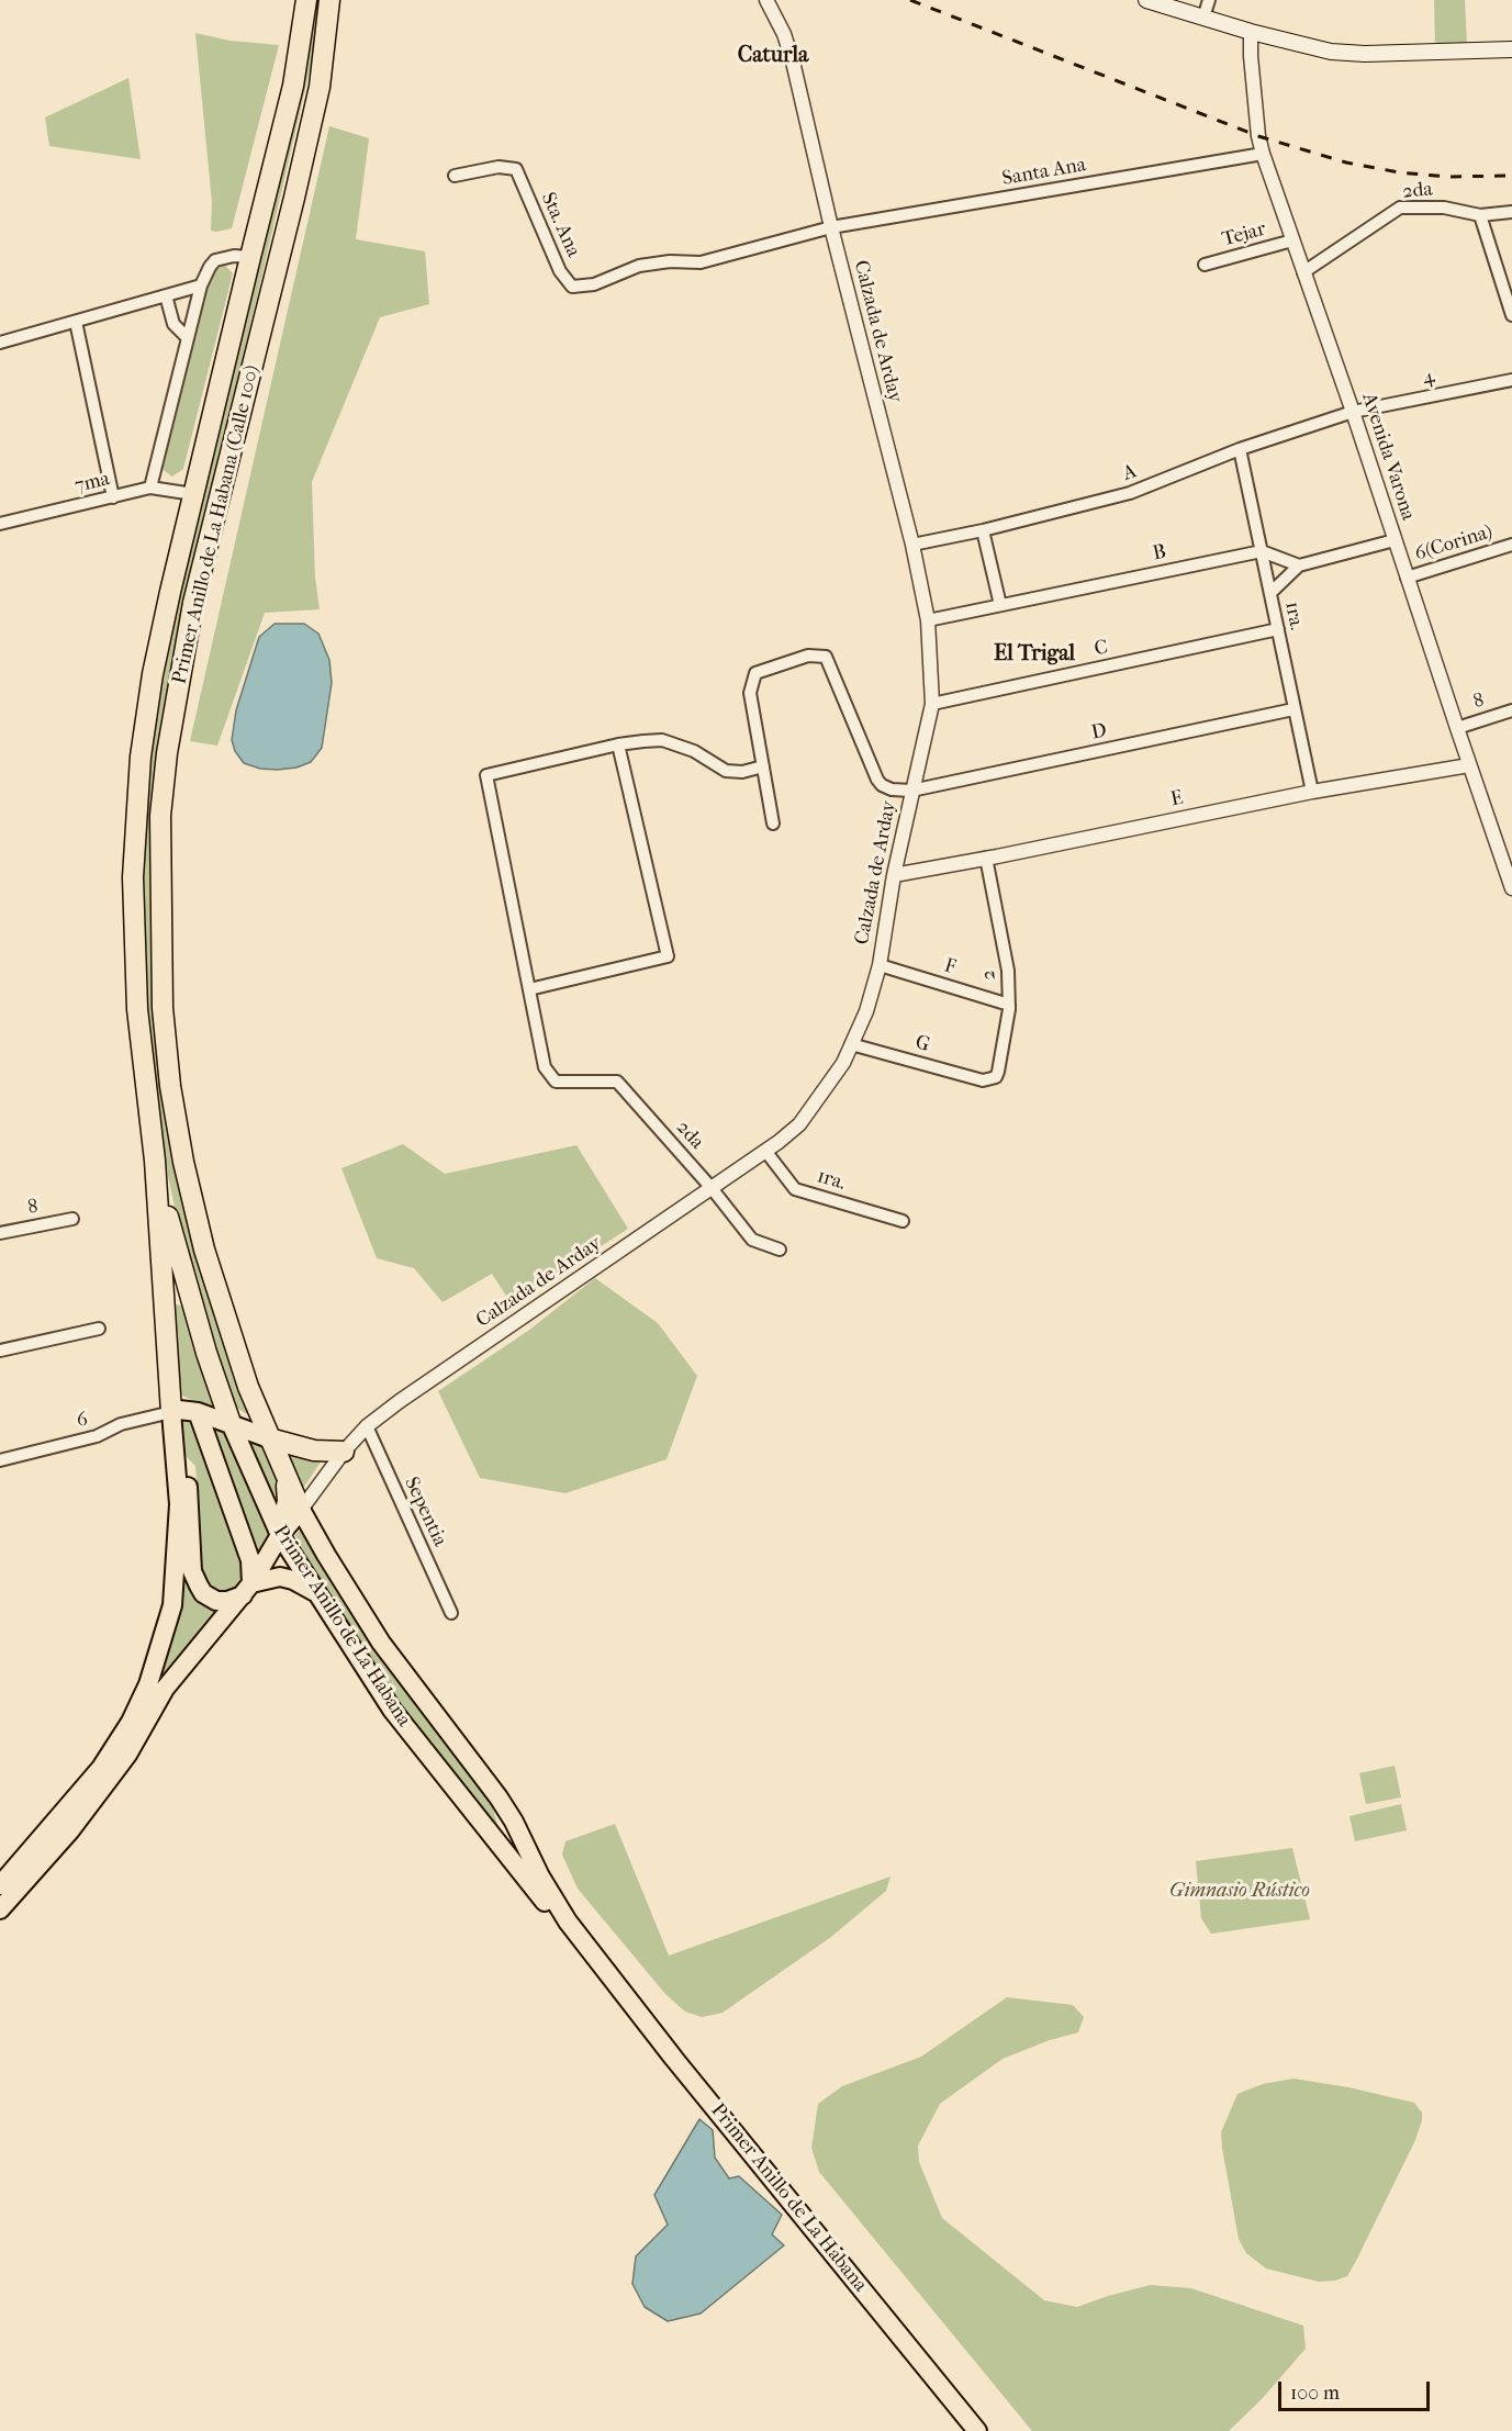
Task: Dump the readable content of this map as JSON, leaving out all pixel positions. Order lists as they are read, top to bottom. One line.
{"streets":{"highway":["Primer Anillo de La Habana (Calle 100)","Primer Anillo de La Habana"],"street":["Santa Ana","2da","Sta. Ana","Tejar","Calzada de Arday","4","Avenida Varona","A","7ma","6(Corina)","B","1ra.","C","8","D","E","F","2","G","6","Sepentia"]},"crossings":[["Santa Ana","Sta. Ana"],["Santa Ana","Calzada de Arday"],["Santa Ana","Avenida Varona"],["2da","Calzada de Arday"],["2da","Avenida Varona"],["Sta. Ana","Calzada de Arday"],["Tejar","Avenida Varona"],["Calzada de Arday","A"],["Calzada de Arday","B"],["Calzada de Arday","1ra."],["Calzada de Arday","C"],["Calzada de Arday","D"],["Calzada de Arday","E"],["Calzada de Arday","F"],["Calzada de Arday","G"],["Calzada de Arday","Sepentia"],["Calzada de Arday","Primer Anillo de La Habana"],["4","Avenida Varona"],["4","A"],["Avenida Varona","A"],["Avenida Varona","6(Corina)"],["Avenida Varona","8"],["Avenida Varona","E"],["A","1ra."],["7ma","Primer Anillo de La Habana (Calle 100)"],["Primer Anillo de La Habana (Calle 100)","Primer Anillo de La Habana"],["B","1ra."],["1ra.","C"],["1ra.","D"],["1ra.","E"],["E","2"],["F","2"],["2","G"]],"districts":["Caturla","El Trigal"],"parks":["Gimnasio Rústico"],"scale_bar":"100 m"}
